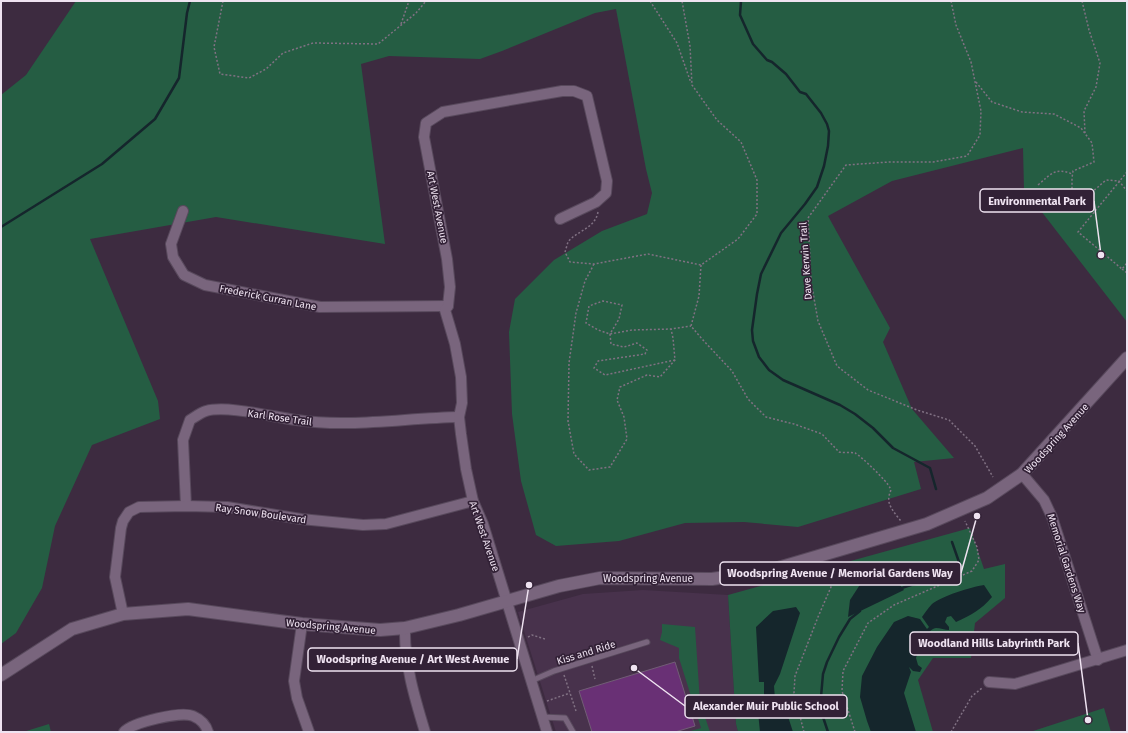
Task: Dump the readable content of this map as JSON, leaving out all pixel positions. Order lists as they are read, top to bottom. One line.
{"streets":{"street":["Art West Avenue","Frederick Curran Lane","Karl Rose Trail","Woodspring Avenue","Ray Snow Boulevard","Memorial Gardens Way"],"lane":["Kiss and Ride"],"path":["Dave Kerwin Trail"]},"crossings":[["Art West Avenue","Frederick Curran Lane"],["Art West Avenue","Karl Rose Trail"],["Art West Avenue","Woodspring Avenue"],["Art West Avenue","Ray Snow Boulevard"],["Art West Avenue","Kiss and Ride"],["Karl Rose Trail","Ray Snow Boulevard"],["Woodspring Avenue","Ray Snow Boulevard"],["Woodspring Avenue","Memorial Gardens Way"]],"places":["Environmental Park","Woodspring Avenue / Memorial Gardens Way","Woodspring Avenue / Art West Avenue","Alexander Muir Public School","Woodland Hills Labyrinth Park"]}
